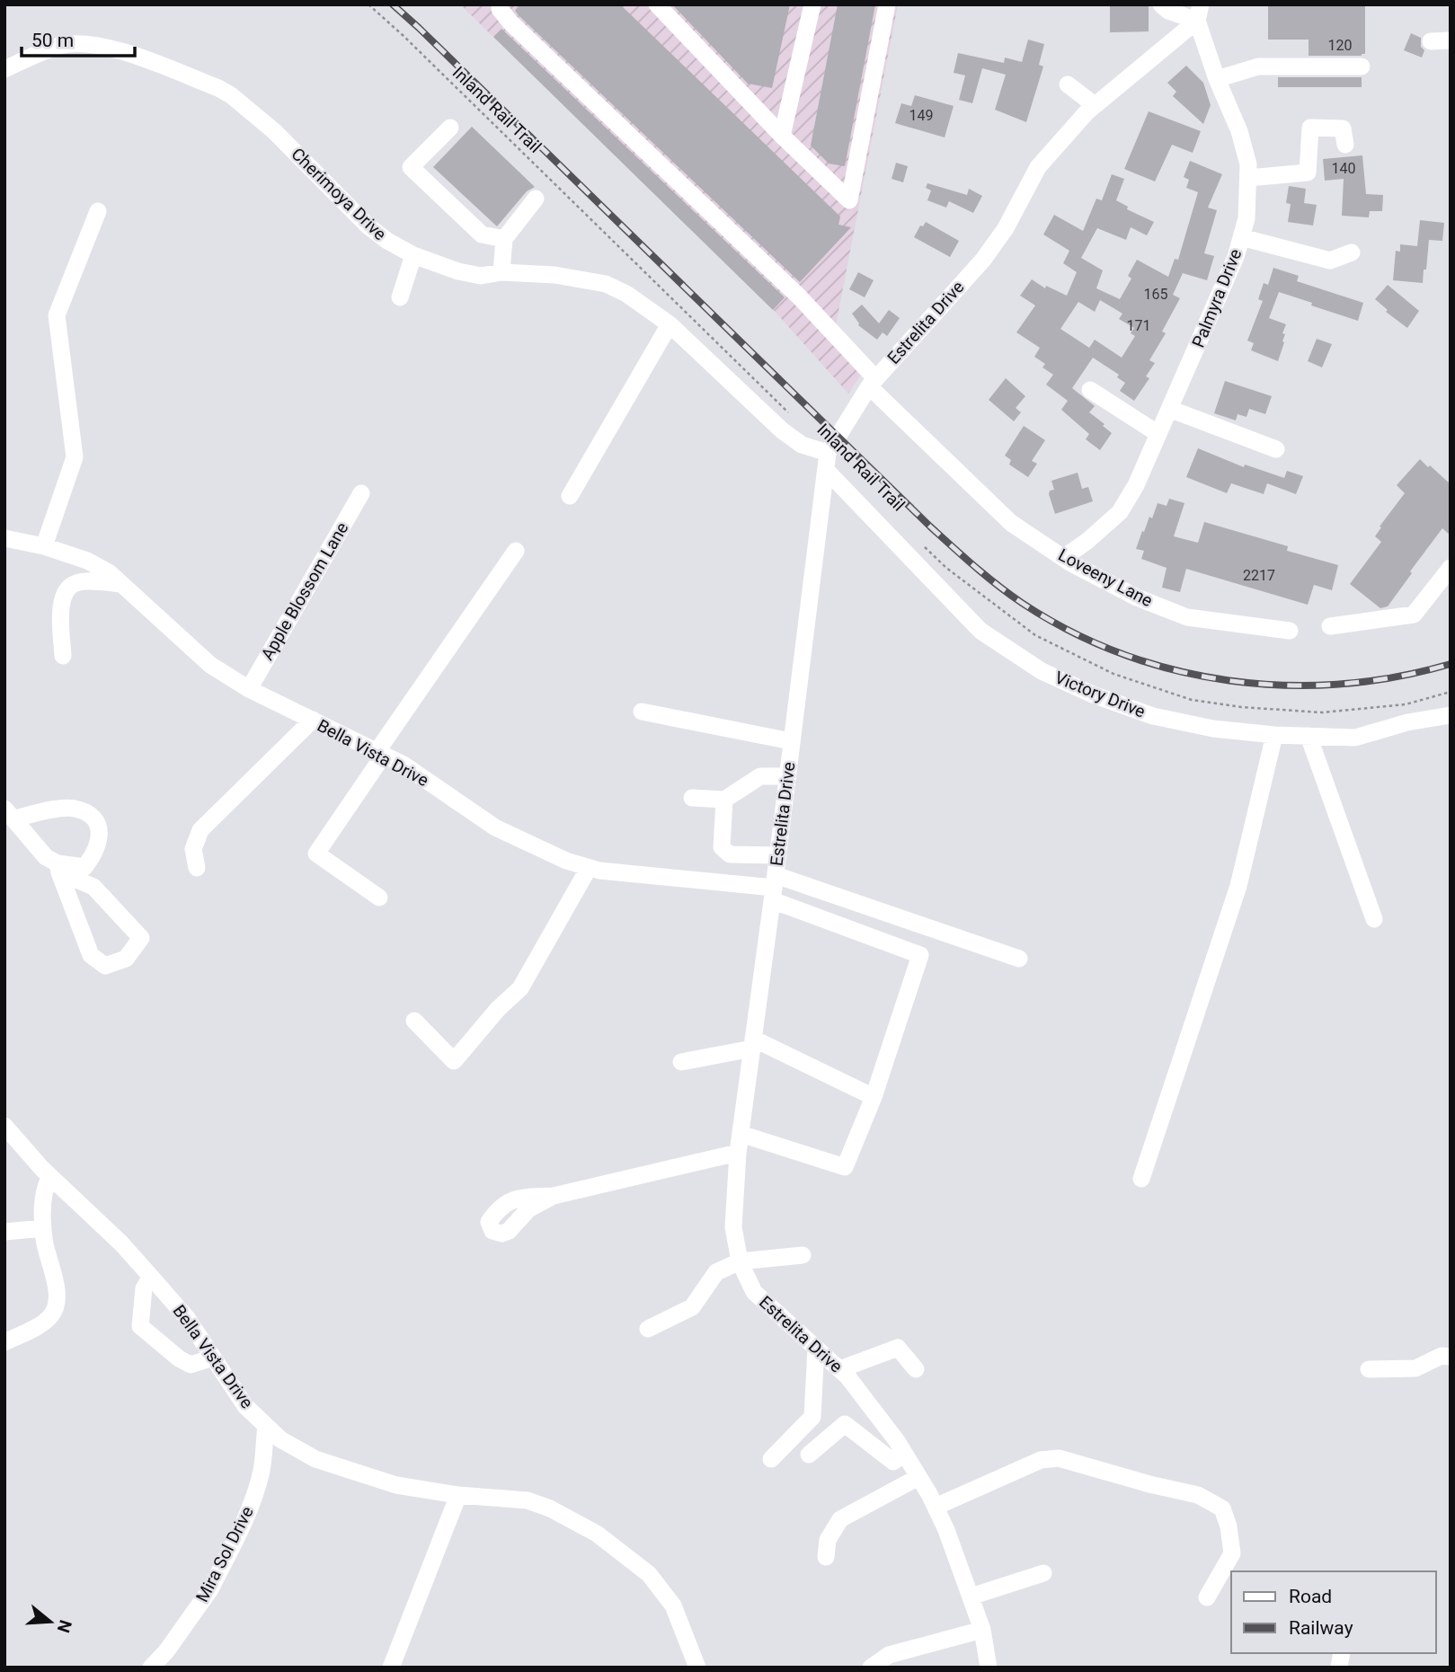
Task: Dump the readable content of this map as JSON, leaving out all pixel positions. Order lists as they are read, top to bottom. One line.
{"streets":{"street":["Cherimoya Drive","Palmyra Drive","Estrelita Drive","Loveeny Lane","Apple Blossom Lane","Victory Drive","Bella Vista Drive","Mira Sol Drive"],"path":["Inland Rail Trail"]},"crossings":[["Cherimoya Drive","Estrelita Drive"],["Palmyra Drive","Estrelita Drive"],["Palmyra Drive","Loveeny Lane"],["Estrelita Drive","Loveeny Lane"],["Estrelita Drive","Victory Drive"],["Estrelita Drive","Bella Vista Drive"],["Apple Blossom Lane","Bella Vista Drive"],["Bella Vista Drive","Mira Sol Drive"]],"house_numbers":["120","149","140","165","171","2217"],"legend":["Road","Railway"],"scale_bar":"50 m","north":"right"}
